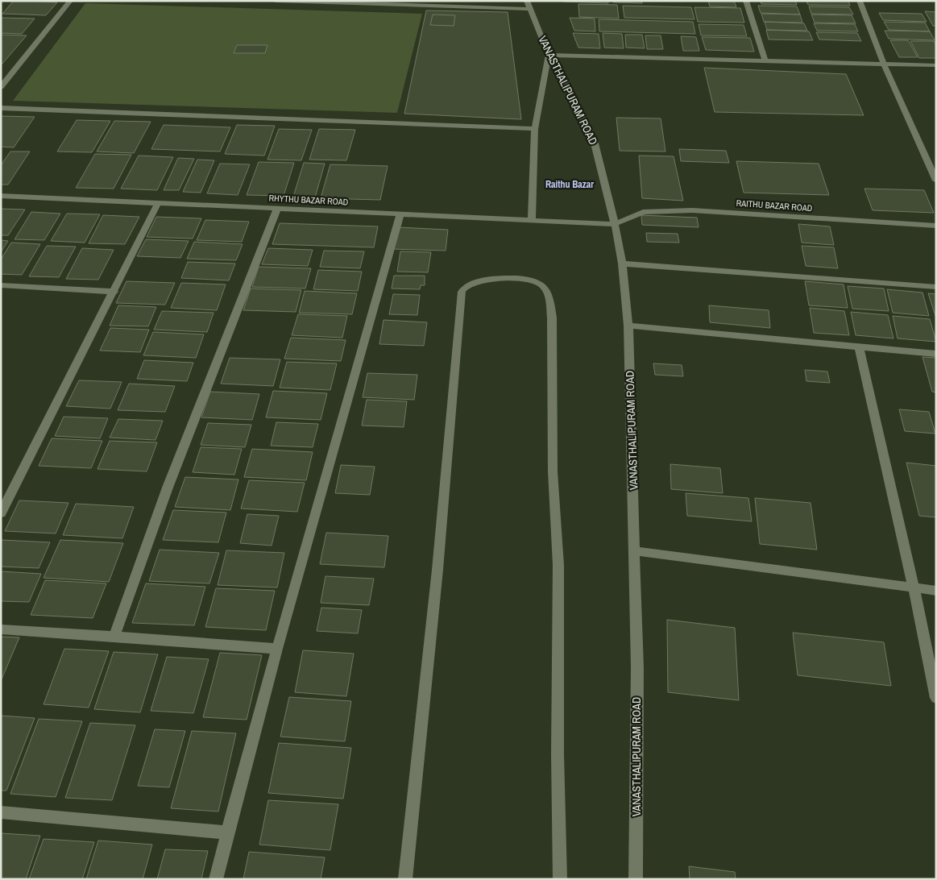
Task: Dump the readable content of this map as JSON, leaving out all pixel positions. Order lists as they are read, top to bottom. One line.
{"streets":{"street":["VANASTHALIPURAM ROAD","RHYTHU BAZAR ROAD","RAITHU BAZAR ROAD"]},"crossings":[["VANASTHALIPURAM ROAD","RHYTHU BAZAR ROAD"],["VANASTHALIPURAM ROAD","RAITHU BAZAR ROAD"],["RHYTHU BAZAR ROAD","RAITHU BAZAR ROAD"]],"districts":["Raithu Bazar"]}
